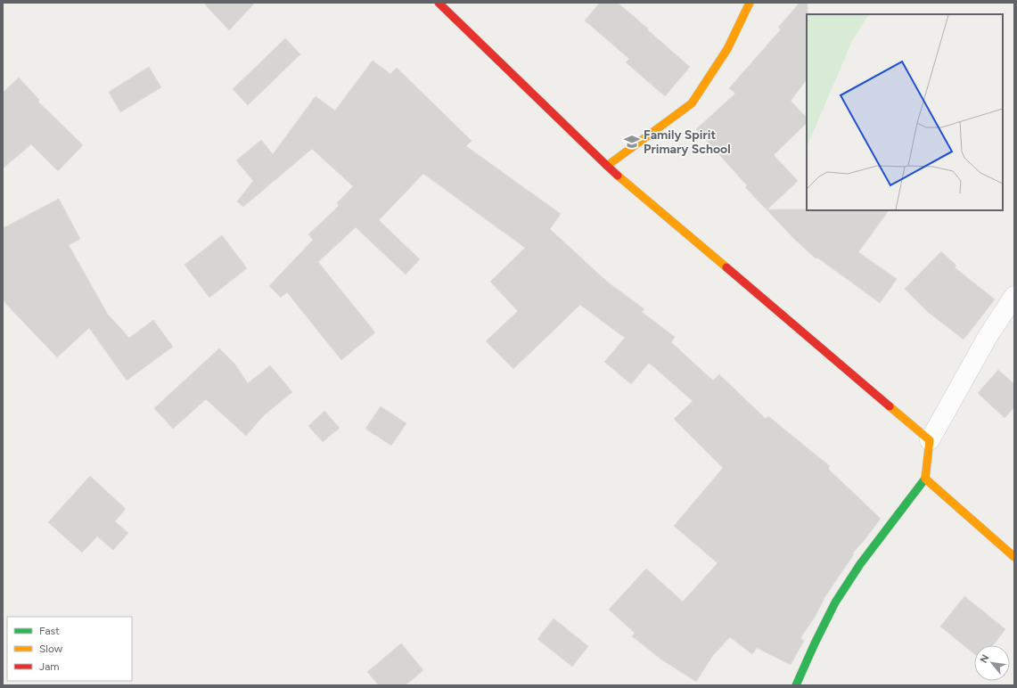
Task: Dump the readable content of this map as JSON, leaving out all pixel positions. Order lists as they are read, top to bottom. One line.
{"places":{"school or university":["Family Spirit Primary School"]},"legend":["Fast","Slow","Jam"],"north":"top left"}
